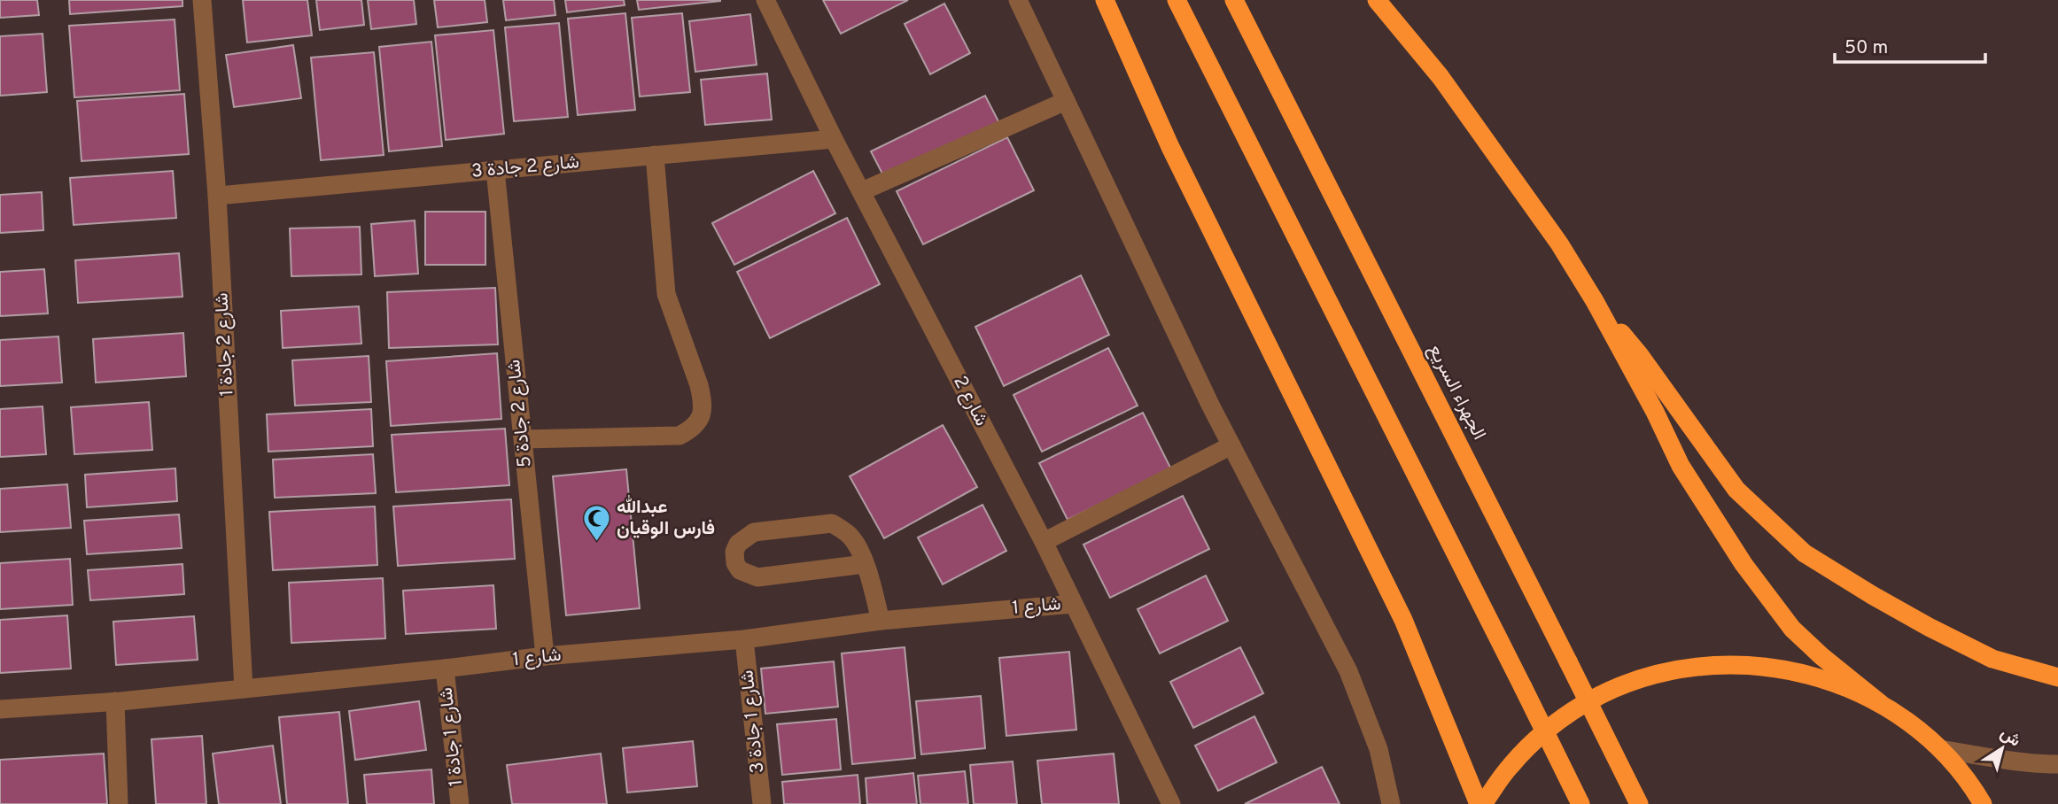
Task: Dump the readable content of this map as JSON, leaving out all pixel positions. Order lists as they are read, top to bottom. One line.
{"streets":{"highway":["الجهراء السريع"],"street":["شارع 2 جادة 3","شارع 2 جادة 1","شارع 2","شارع 2 جادة 5","شارع 1","شارع 1 جادة 3","شارع 1 جادة 1"]},"crossings":[["شارع 2 جادة 3","شارع 2 جادة 1"],["شارع 2 جادة 3","شارع 2"],["شارع 2 جادة 3","شارع 2 جادة 5"],["شارع 2 جادة 1","شارع 1"],["شارع 2","شارع 1"],["شارع 2 جادة 5","شارع 1"],["شارع 1","شارع 1 جادة 3"],["شارع 1","شارع 1 جادة 1"]],"places":{"mosque":["عبدالله فارس الوقيان"]},"scale_bar":"50 m","north":"top right"}
